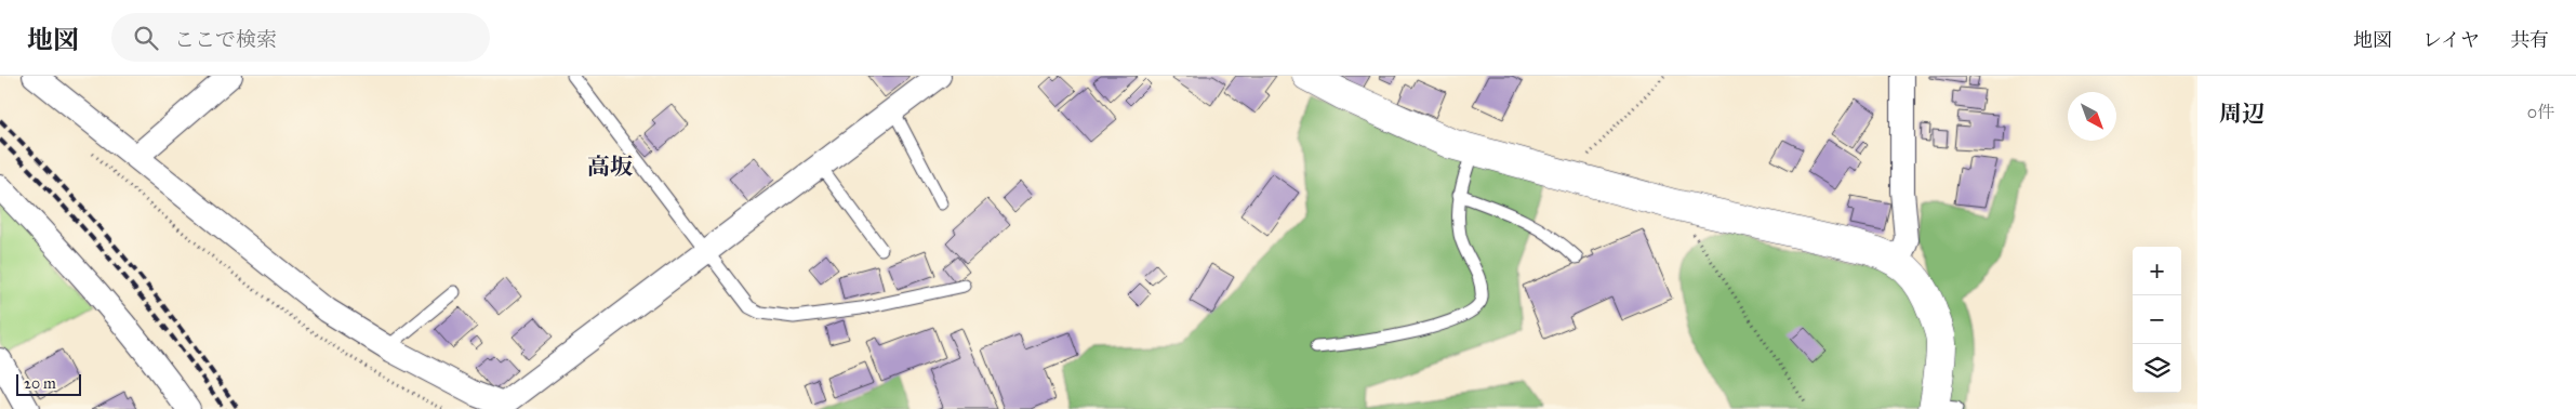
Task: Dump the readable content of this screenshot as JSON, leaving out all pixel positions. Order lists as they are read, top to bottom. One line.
{"districts":["高坂"],"scale_bar":"20 m","north":"bottom right","page":{"header":"地図","search":"ここで検索","nav":["地図","レイヤ","共有"],"heading":["周辺","0件"],"map_buttons":["+","−"],"scale":"20 m"}}
